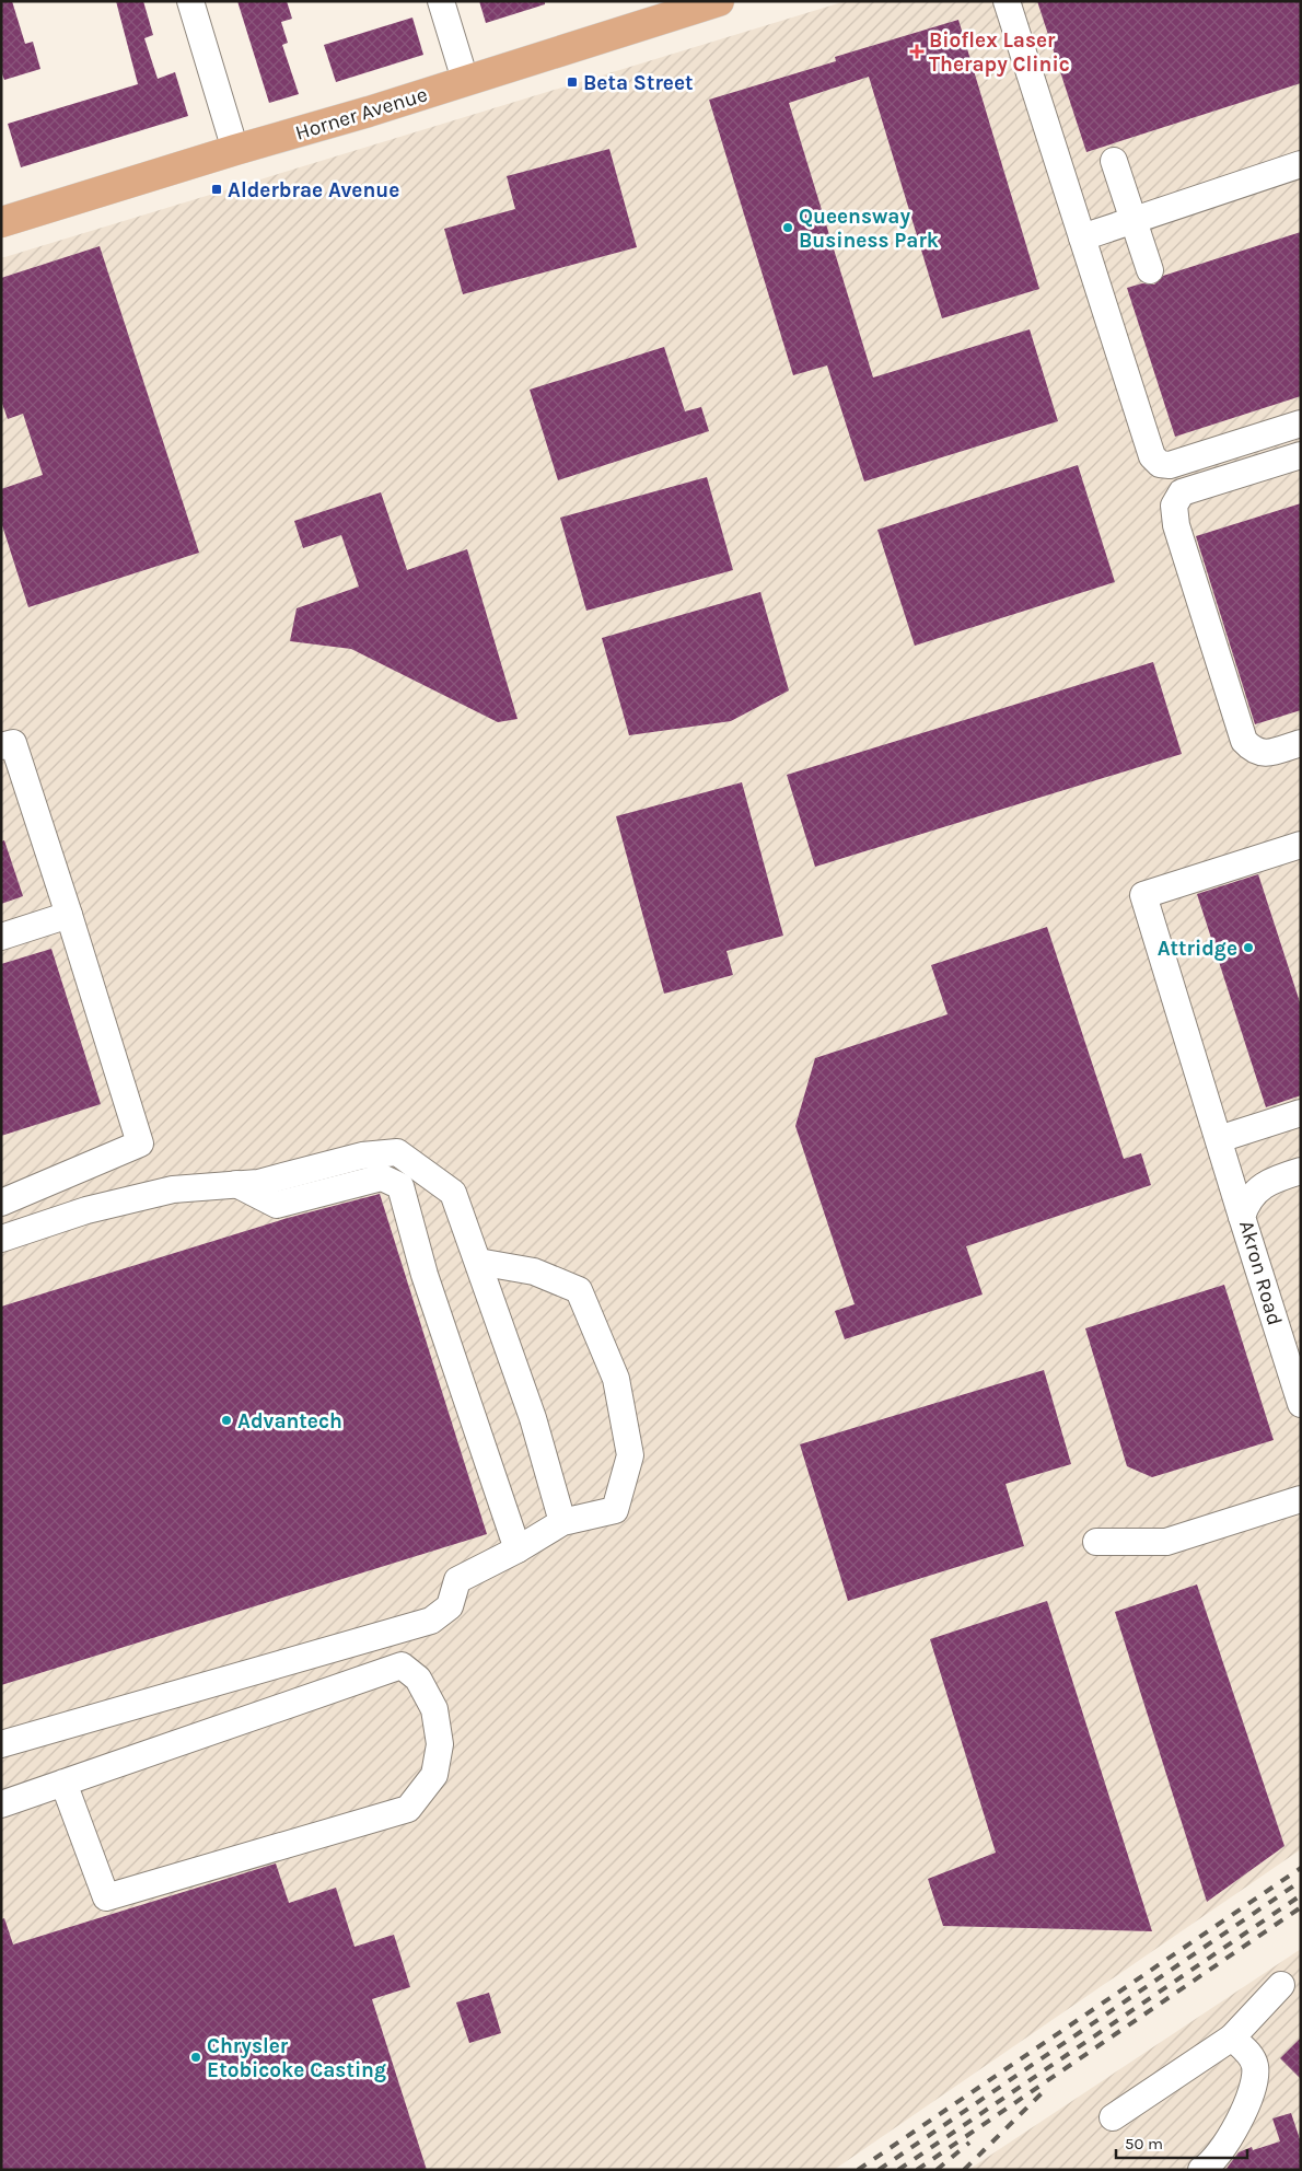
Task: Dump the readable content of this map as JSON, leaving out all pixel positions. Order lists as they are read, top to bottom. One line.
{"streets":{"main road":["Horner Avenue"],"street":["Akron Road"]},"places":{"health":["Bioflex Laser Therapy Clinic"],"transit":["Beta Street","Alderbrae Avenue"],"other":["Queensway Business Park","Attridge","Advantech","Chrysler Etobicoke Casting"]},"scale_bar":"50 m"}
